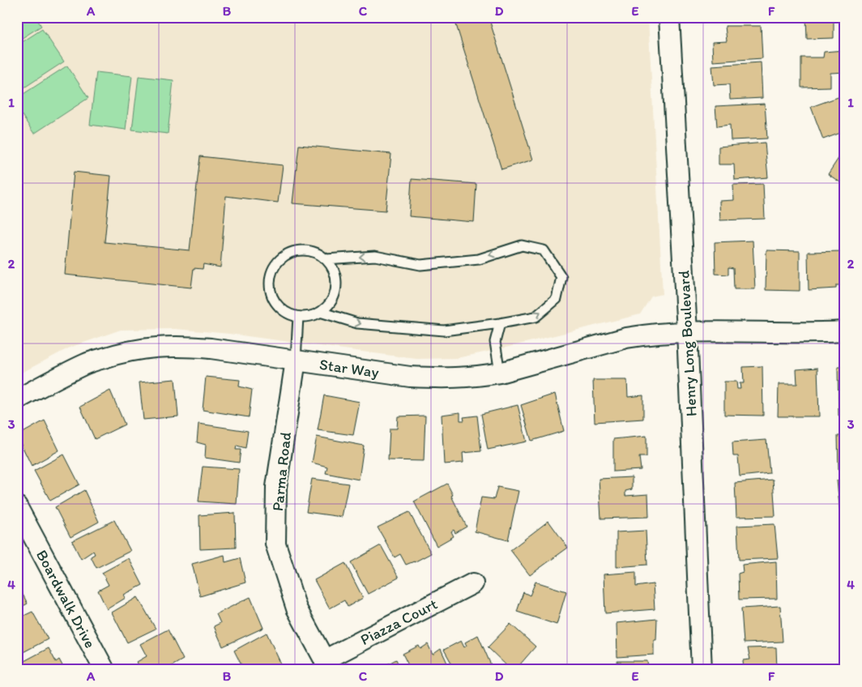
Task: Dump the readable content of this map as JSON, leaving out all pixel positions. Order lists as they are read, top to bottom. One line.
{"streets":{"street":["Henry Long Boulevard","Star Way","Parma Road","Boardwalk Drive","Piazza Court"]},"crossings":[["Henry Long Boulevard","Star Way"],["Star Way","Parma Road"],["Parma Road","Piazza Court"]],"grid":{"columns":["A","B","C","D","E","F"],"rows":["1","2","3","4"]}}
